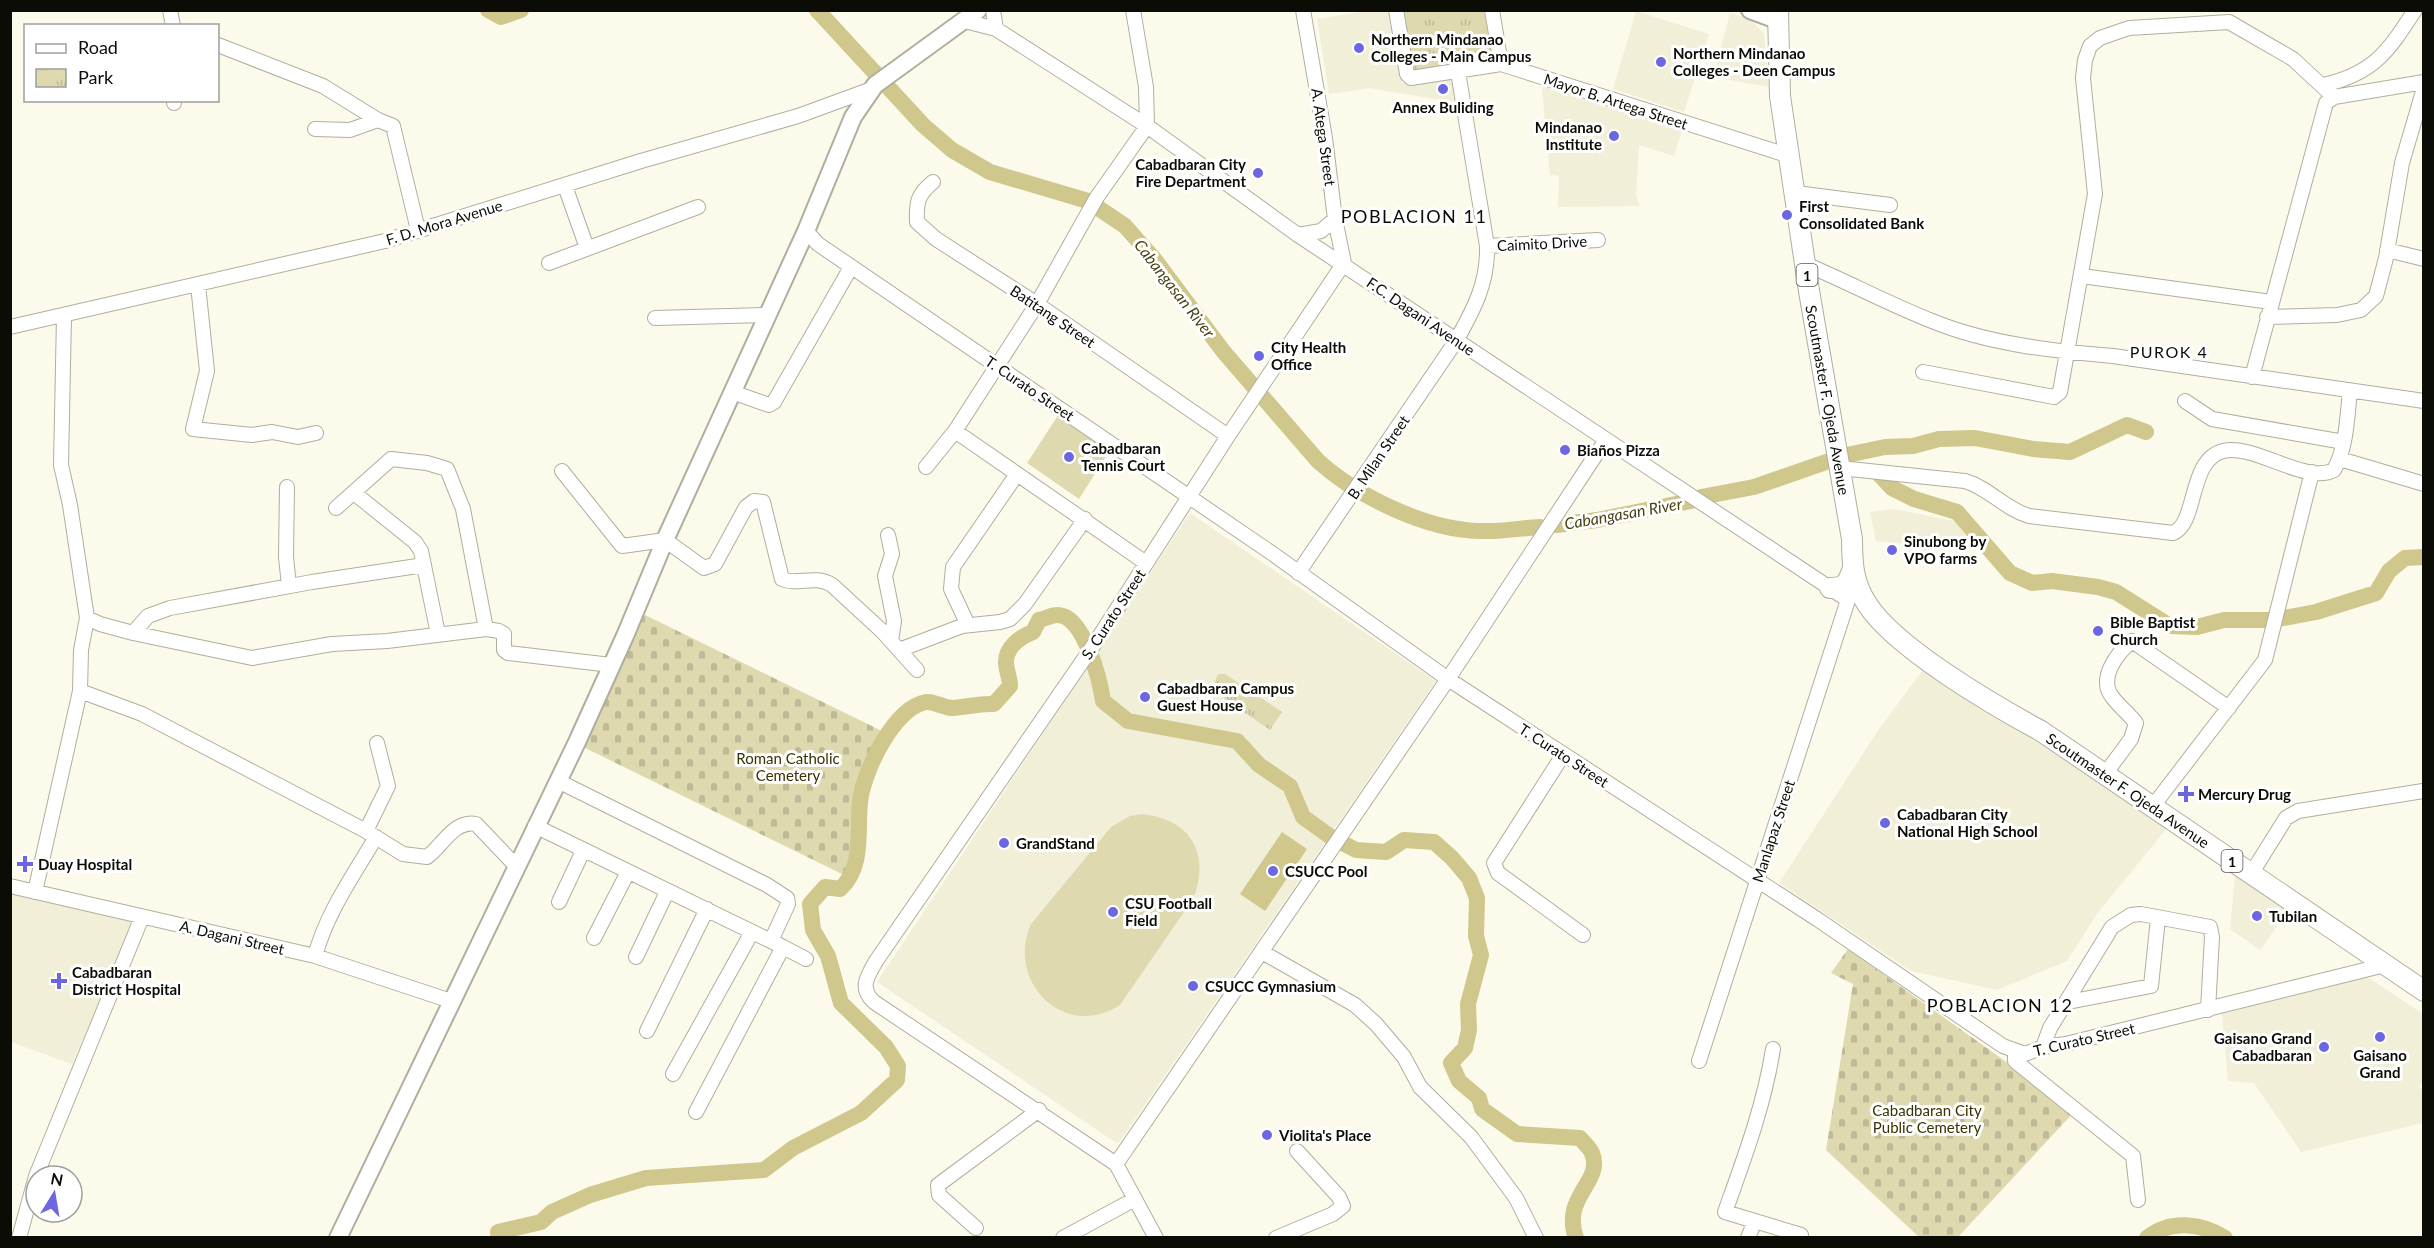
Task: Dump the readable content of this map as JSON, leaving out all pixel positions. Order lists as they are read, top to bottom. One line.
{"streets":{"highway":["1","Scoutmaster F. Ojeda Avenue"],"street":["Mayor B. Artega Street","A. Atega Street","F. D. Mora Avenue","Caimito Drive","Batitang Street","F.C. Dagani Avenue","T. Curato Street","B. Milan Street","S. Curato Street","Manlapaz Street","A. Dagani Street"]},"crossings":[["Mayor B. Artega Street","Scoutmaster F. Ojeda Avenue"],["Mayor B. Artega Street","B. Milan Street"],["A. Atega Street","F.C. Dagani Avenue"],["A. Atega Street","S. Curato Street"],["Caimito Drive","B. Milan Street"],["Batitang Street","S. Curato Street"],["F.C. Dagani Avenue","B. Milan Street"],["F.C. Dagani Avenue","S. Curato Street"],["F.C. Dagani Avenue","Manlapaz Street"],["T. Curato Street","Scoutmaster F. Ojeda Avenue"],["T. Curato Street","B. Milan Street"],["T. Curato Street","S. Curato Street"],["T. Curato Street","Manlapaz Street"]],"districts":["POBLACION 11","PUROK 4","POBLACION 12"],"water":["Cabangasan River"],"parks":["Roman Catholic Cemetery","Cabadbaran City Public Cemetery"],"places":{"other":["Northern Mindanao Colleges - Main Campus","Northern Mindanao Colleges - Deen Campus","Annex Buliding","Mindanao Institute","Cabadbaran City Fire Department","First Consolidated Bank","City Health Office","Biaños Pizza","Cabadbaran Tennis Court","Sinubong by VPO farms","Bible Baptist Church","Cabadbaran Campus Guest House","Cabadbaran City National High School","GrandStand","CSUCC Pool","CSU Football Field","Tubilan","CSUCC Gymnasium","Gaisano Grand","Gaisano Grand Cabadbaran","Violita's Place"],"health":["Mercury Drug","Duay Hospital","Cabadbaran District Hospital"]},"legend":["Road","Park"],"north":"top"}
